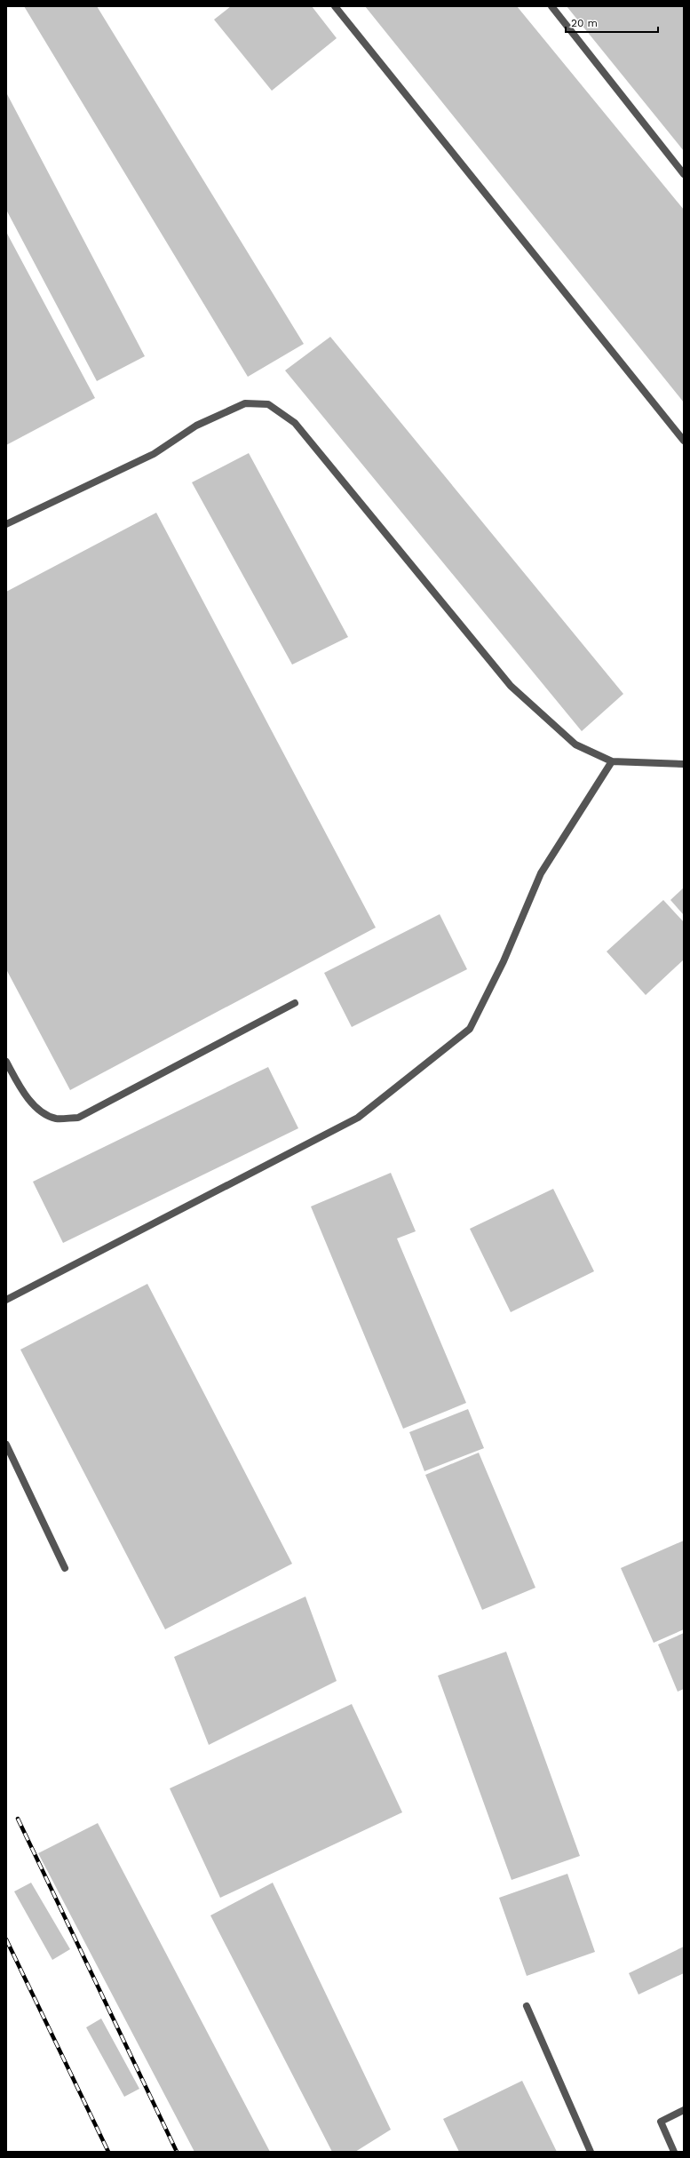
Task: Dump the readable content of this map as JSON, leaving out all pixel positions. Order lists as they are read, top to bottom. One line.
{"scale_bar":"20 m"}
